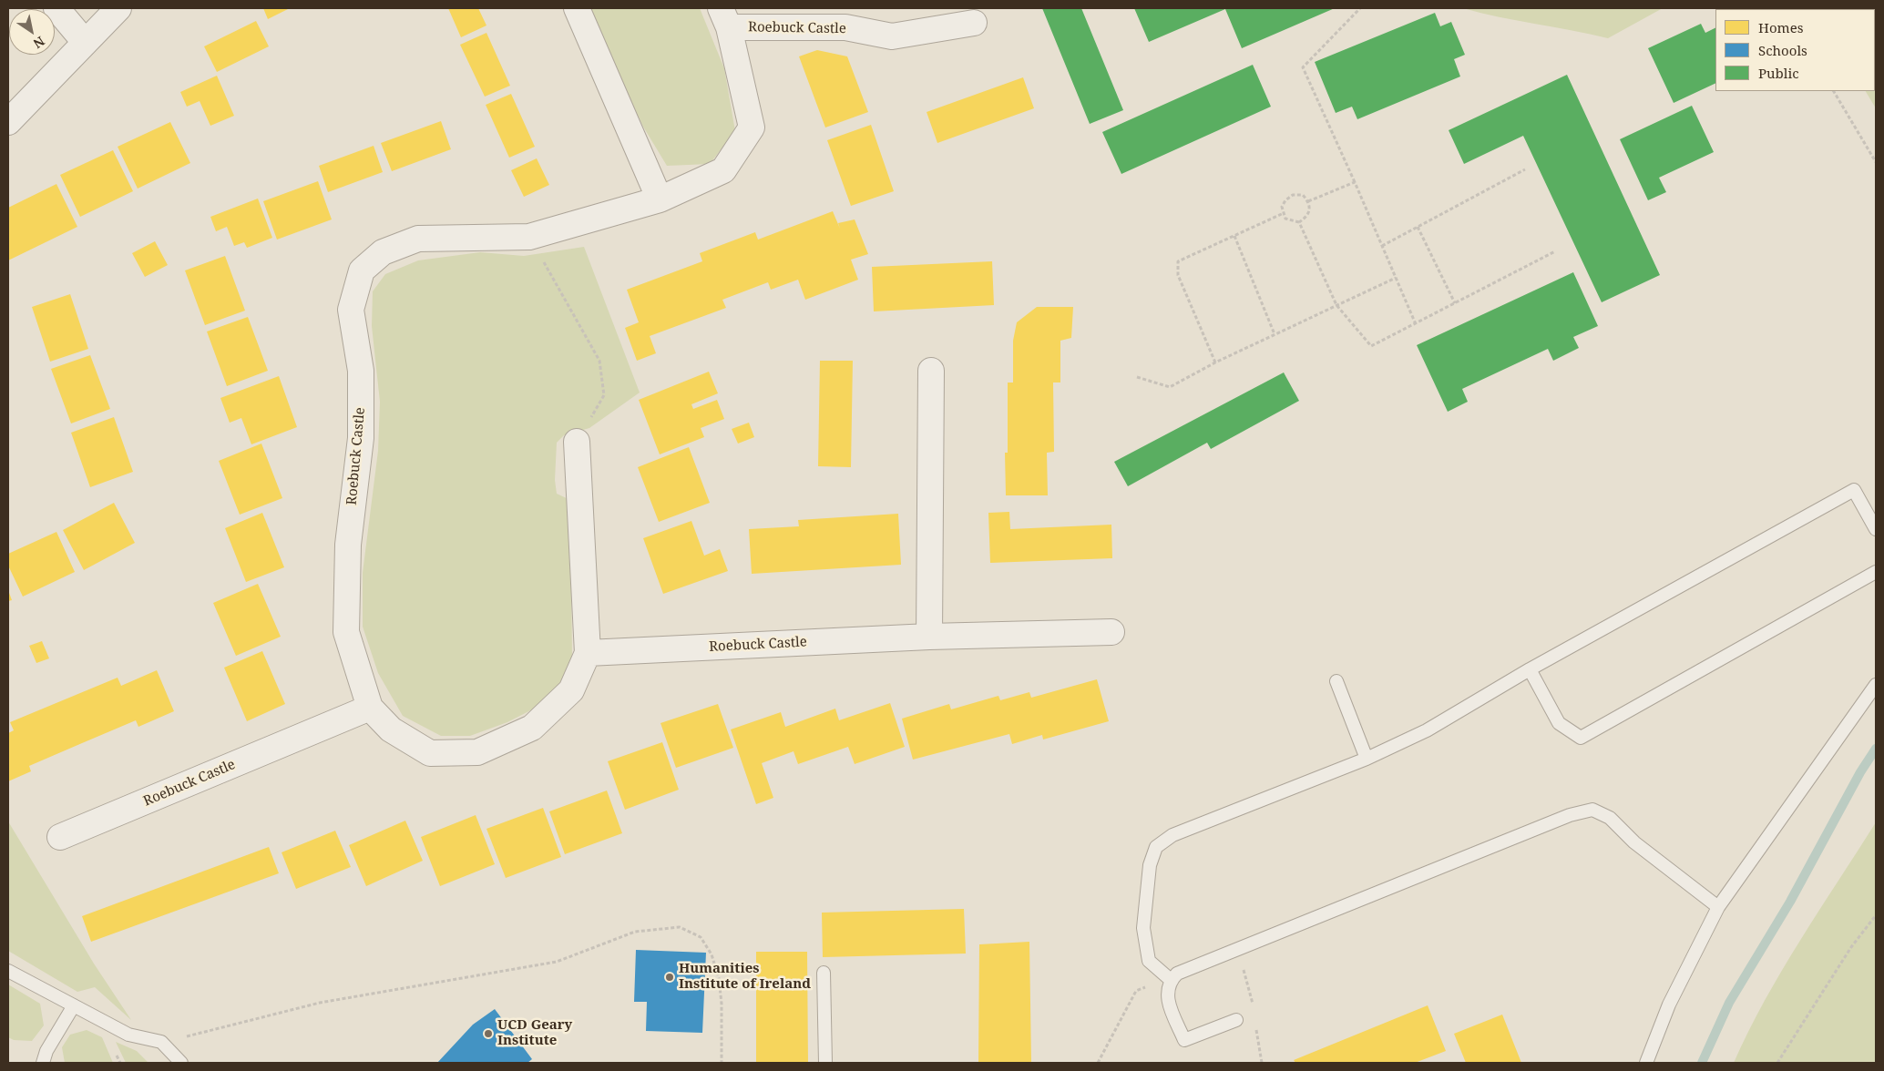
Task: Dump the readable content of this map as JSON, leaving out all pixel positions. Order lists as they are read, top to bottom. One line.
{"streets":{"street":["Roebuck Castle"]},"places":["Humanities Institute of Ireland","UCD Geary Institute"],"legend":["Homes","Schools","Public"],"north":"bottom right"}
